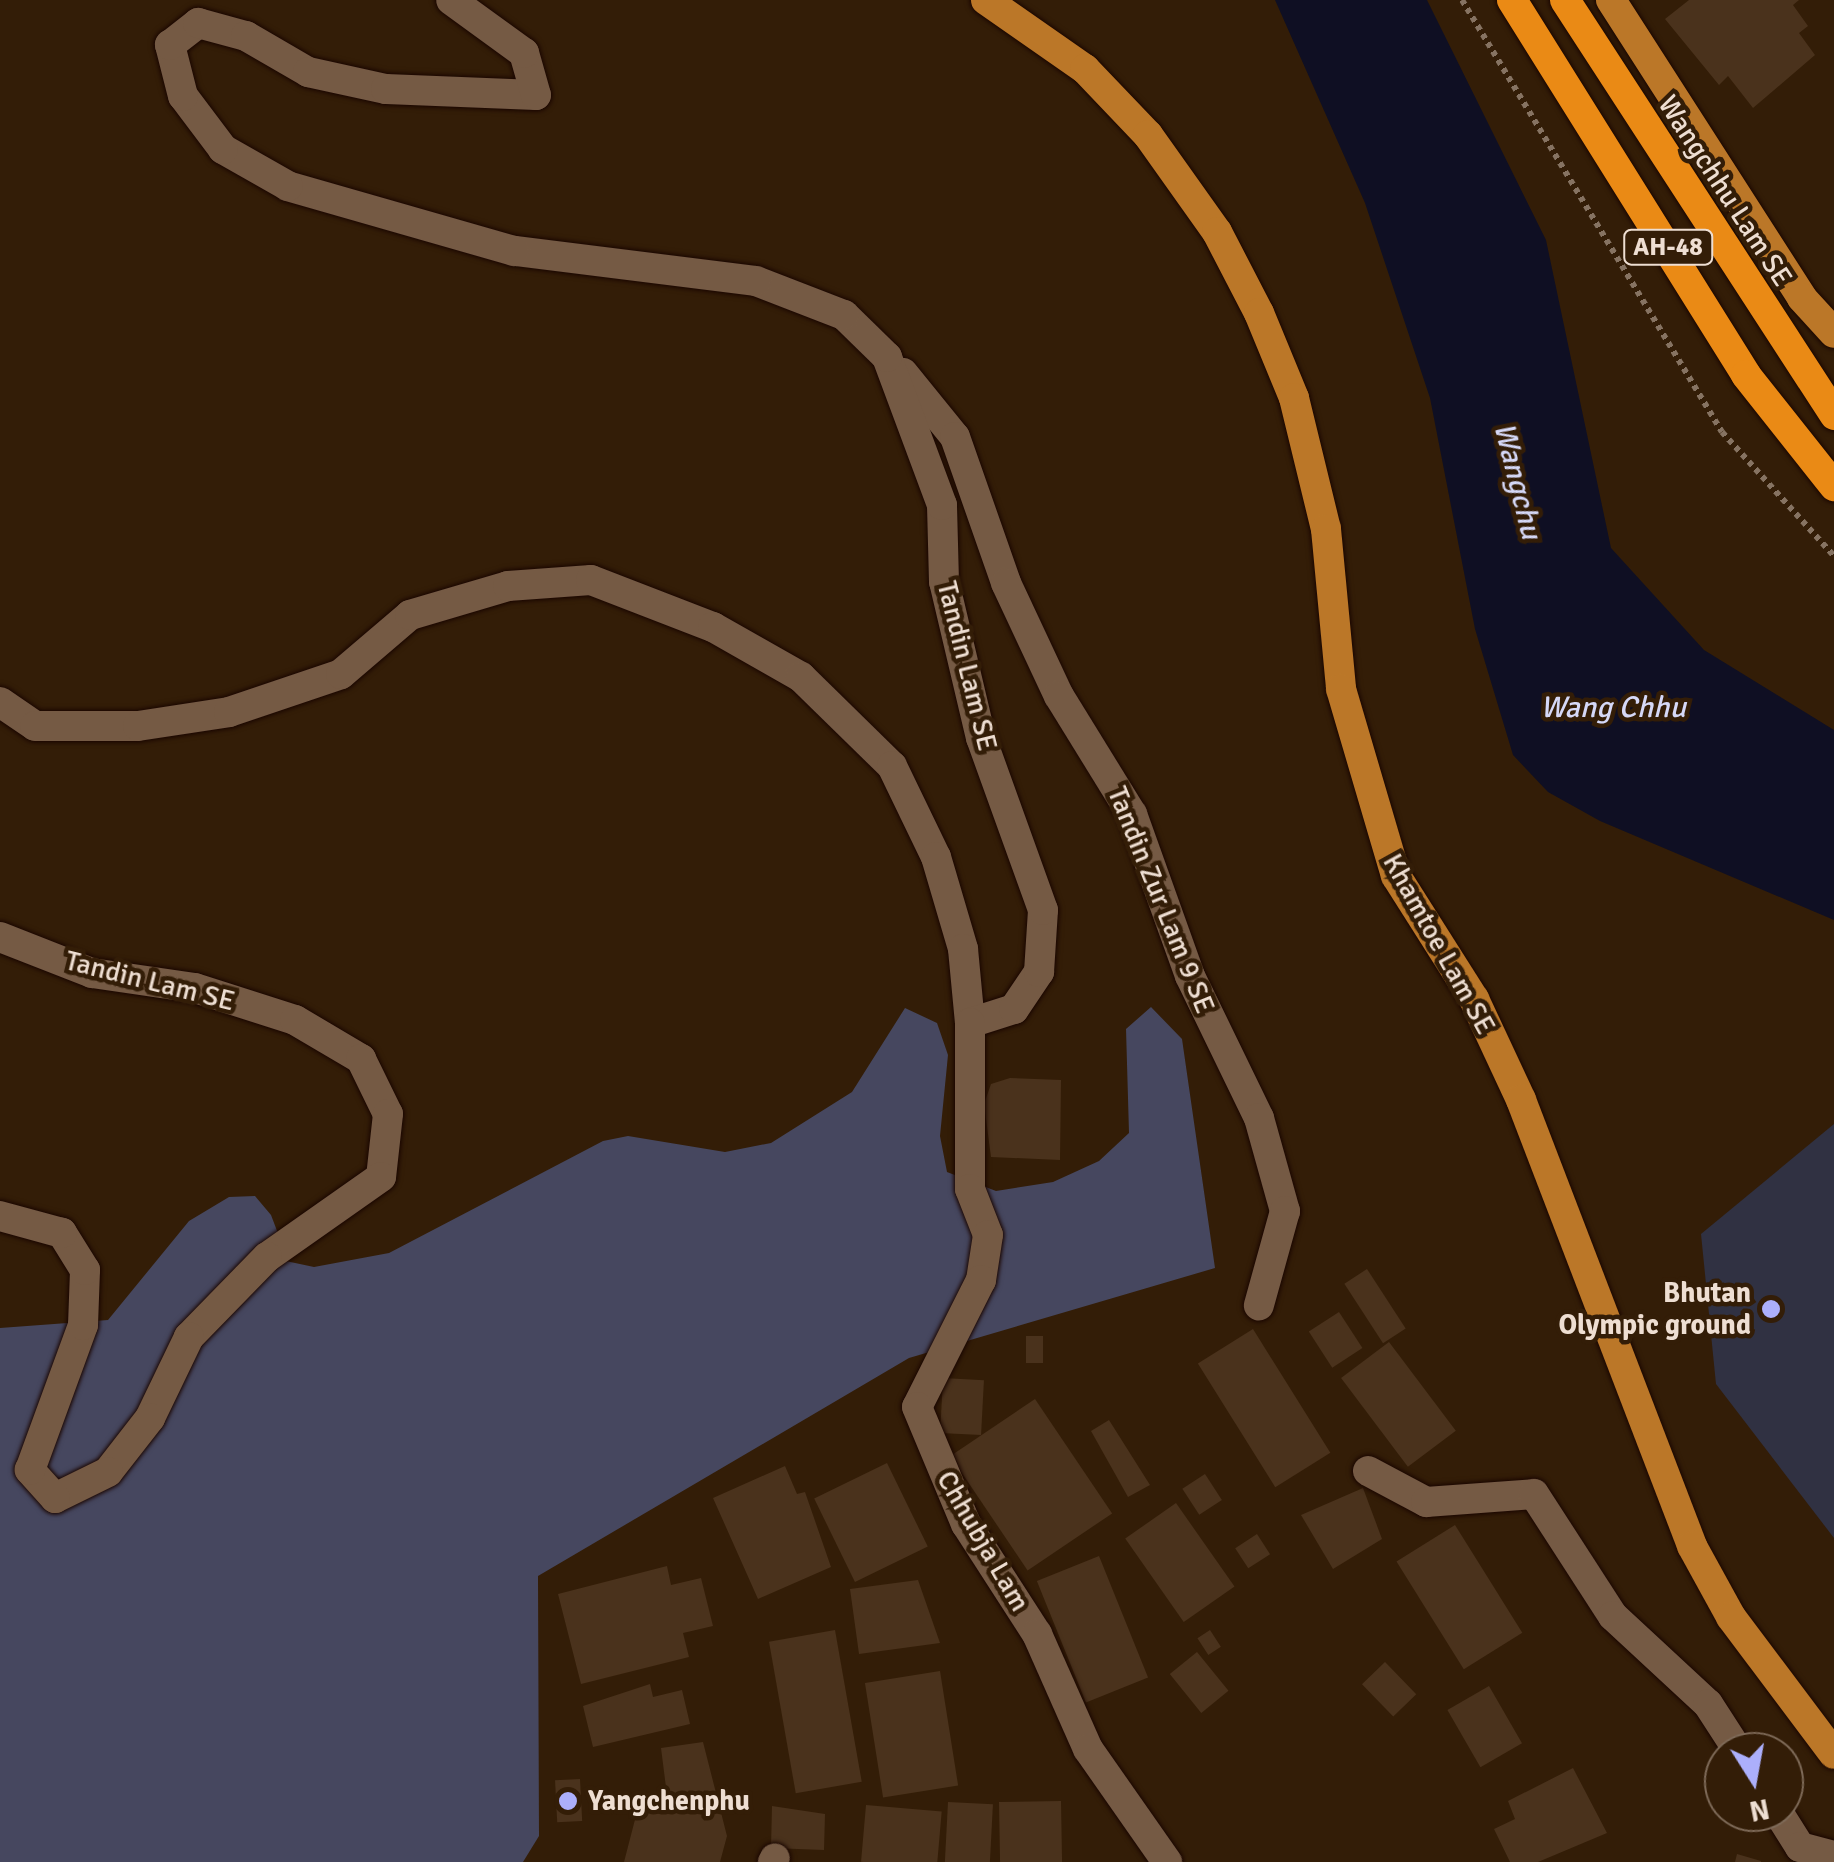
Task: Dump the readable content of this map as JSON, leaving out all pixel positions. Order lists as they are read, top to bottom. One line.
{"streets":{"highway":["Wangchhu Lam SE","AH-48"],"main road":["Khamtoe Lam SE"],"street":["Tandin Lam SE","Tandin Zur Lam 9 SE","Chhubja Lam"]},"crossings":[["Tandin Lam SE","Tandin Zur Lam 9 SE"],["Tandin Lam SE","Chhubja Lam"]],"water":["Wangchu","Wang Chhu"],"places":["Bhutan Olympic ground","Yangchenphu"],"north":"bottom"}
